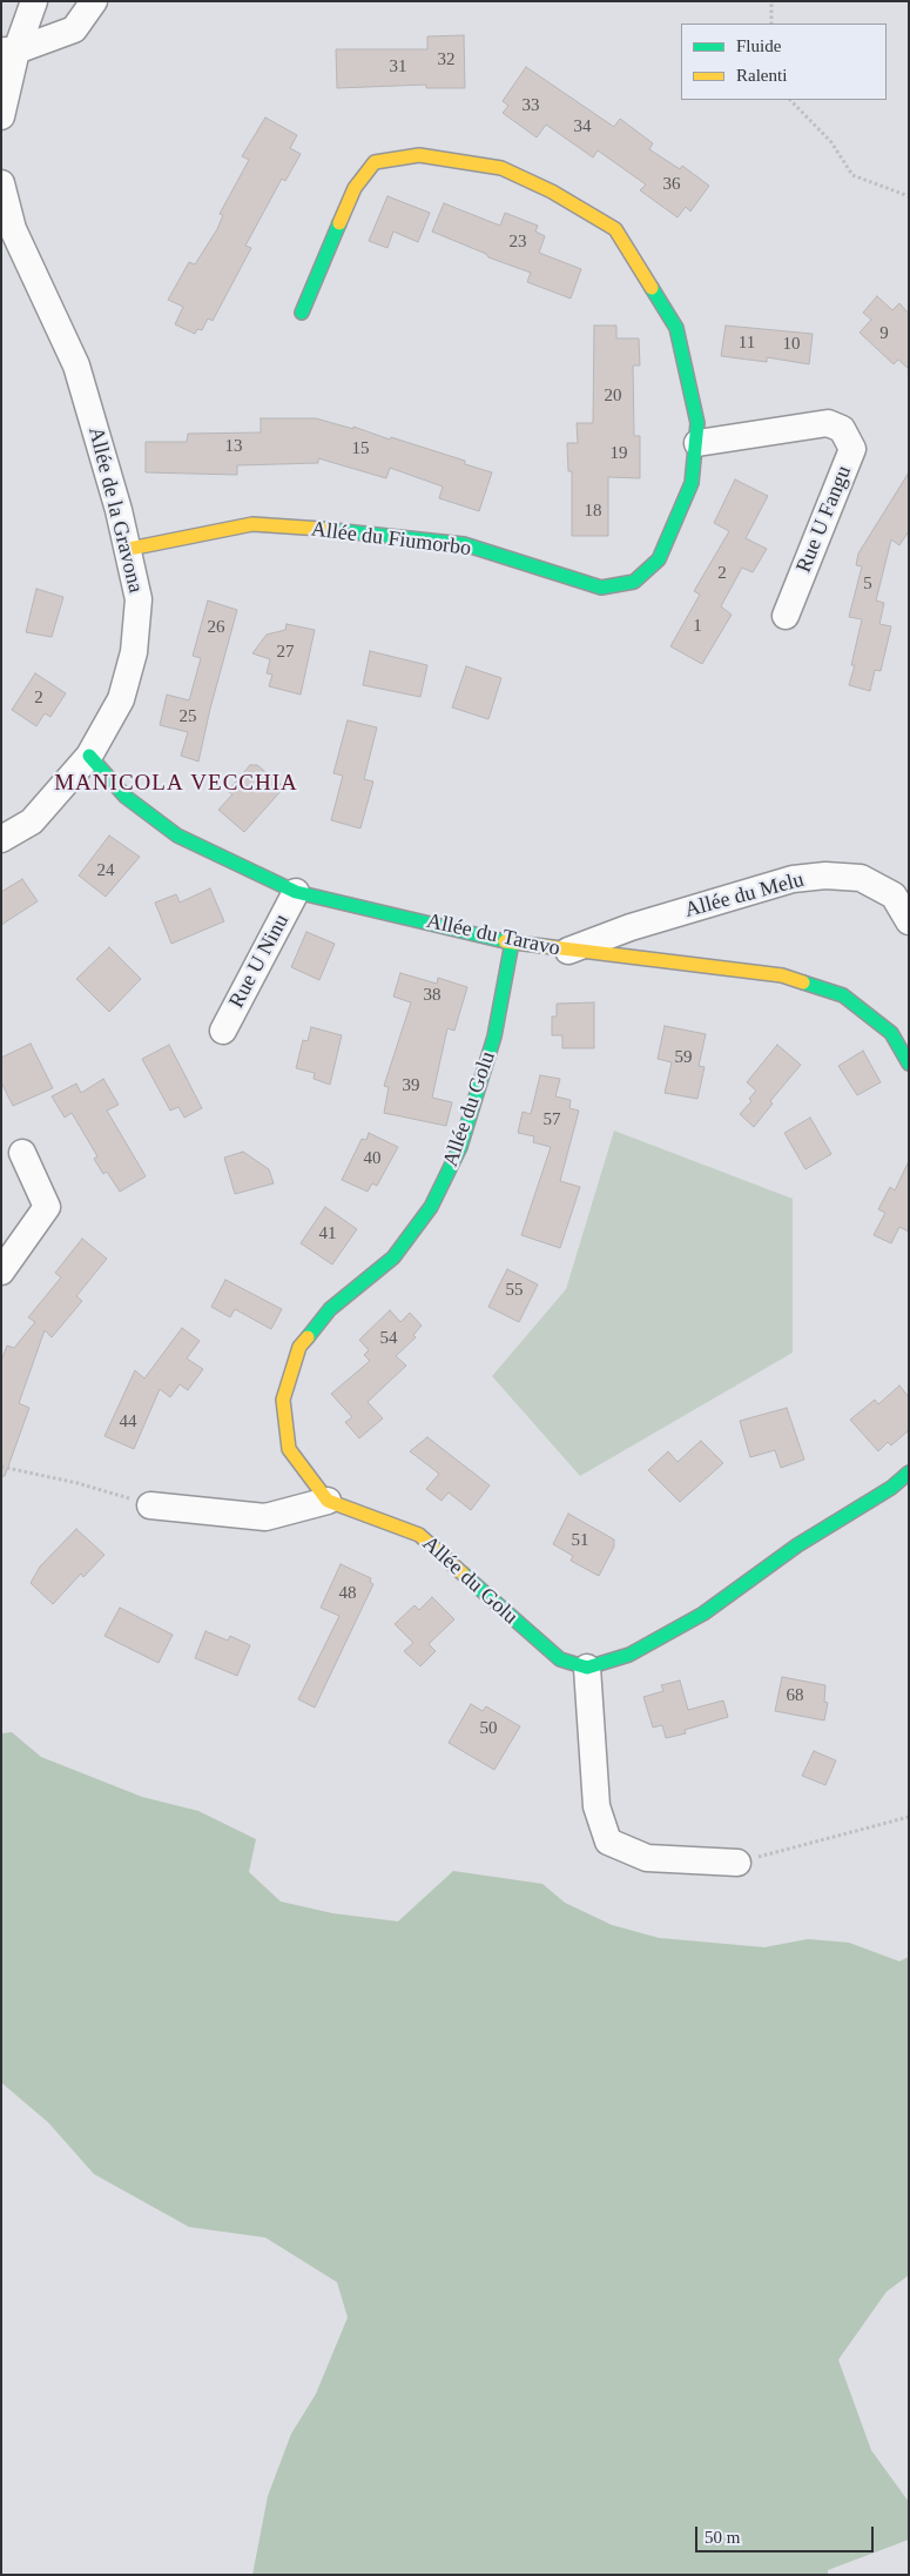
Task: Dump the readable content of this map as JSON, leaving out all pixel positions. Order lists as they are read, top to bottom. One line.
{"streets":{"street":["Allée de la Gravona","Rue U Fangu","Allée du Fiumorbo","Allée du Melu","Allée du Taravo","Rue U Ninu","Allée du Golu"]},"crossings":[["Allée de la Gravona","Allée du Fiumorbo"],["Allée de la Gravona","Allée du Taravo"],["Rue U Fangu","Allée du Fiumorbo"],["Allée du Melu","Allée du Taravo"],["Allée du Taravo","Rue U Ninu"],["Allée du Taravo","Allée du Golu"]],"districts":["MANICOLA VECCHIA"],"house_numbers":["32","31","33","34","36","23","9","11","10","20","13","15","19","18","2","5","1","26","27","2","25","24","38","59","39","57","40","41","55","54","44","51","48","68","50"],"legend":["Fluide","Ralenti"],"scale_bar":"50 m"}
